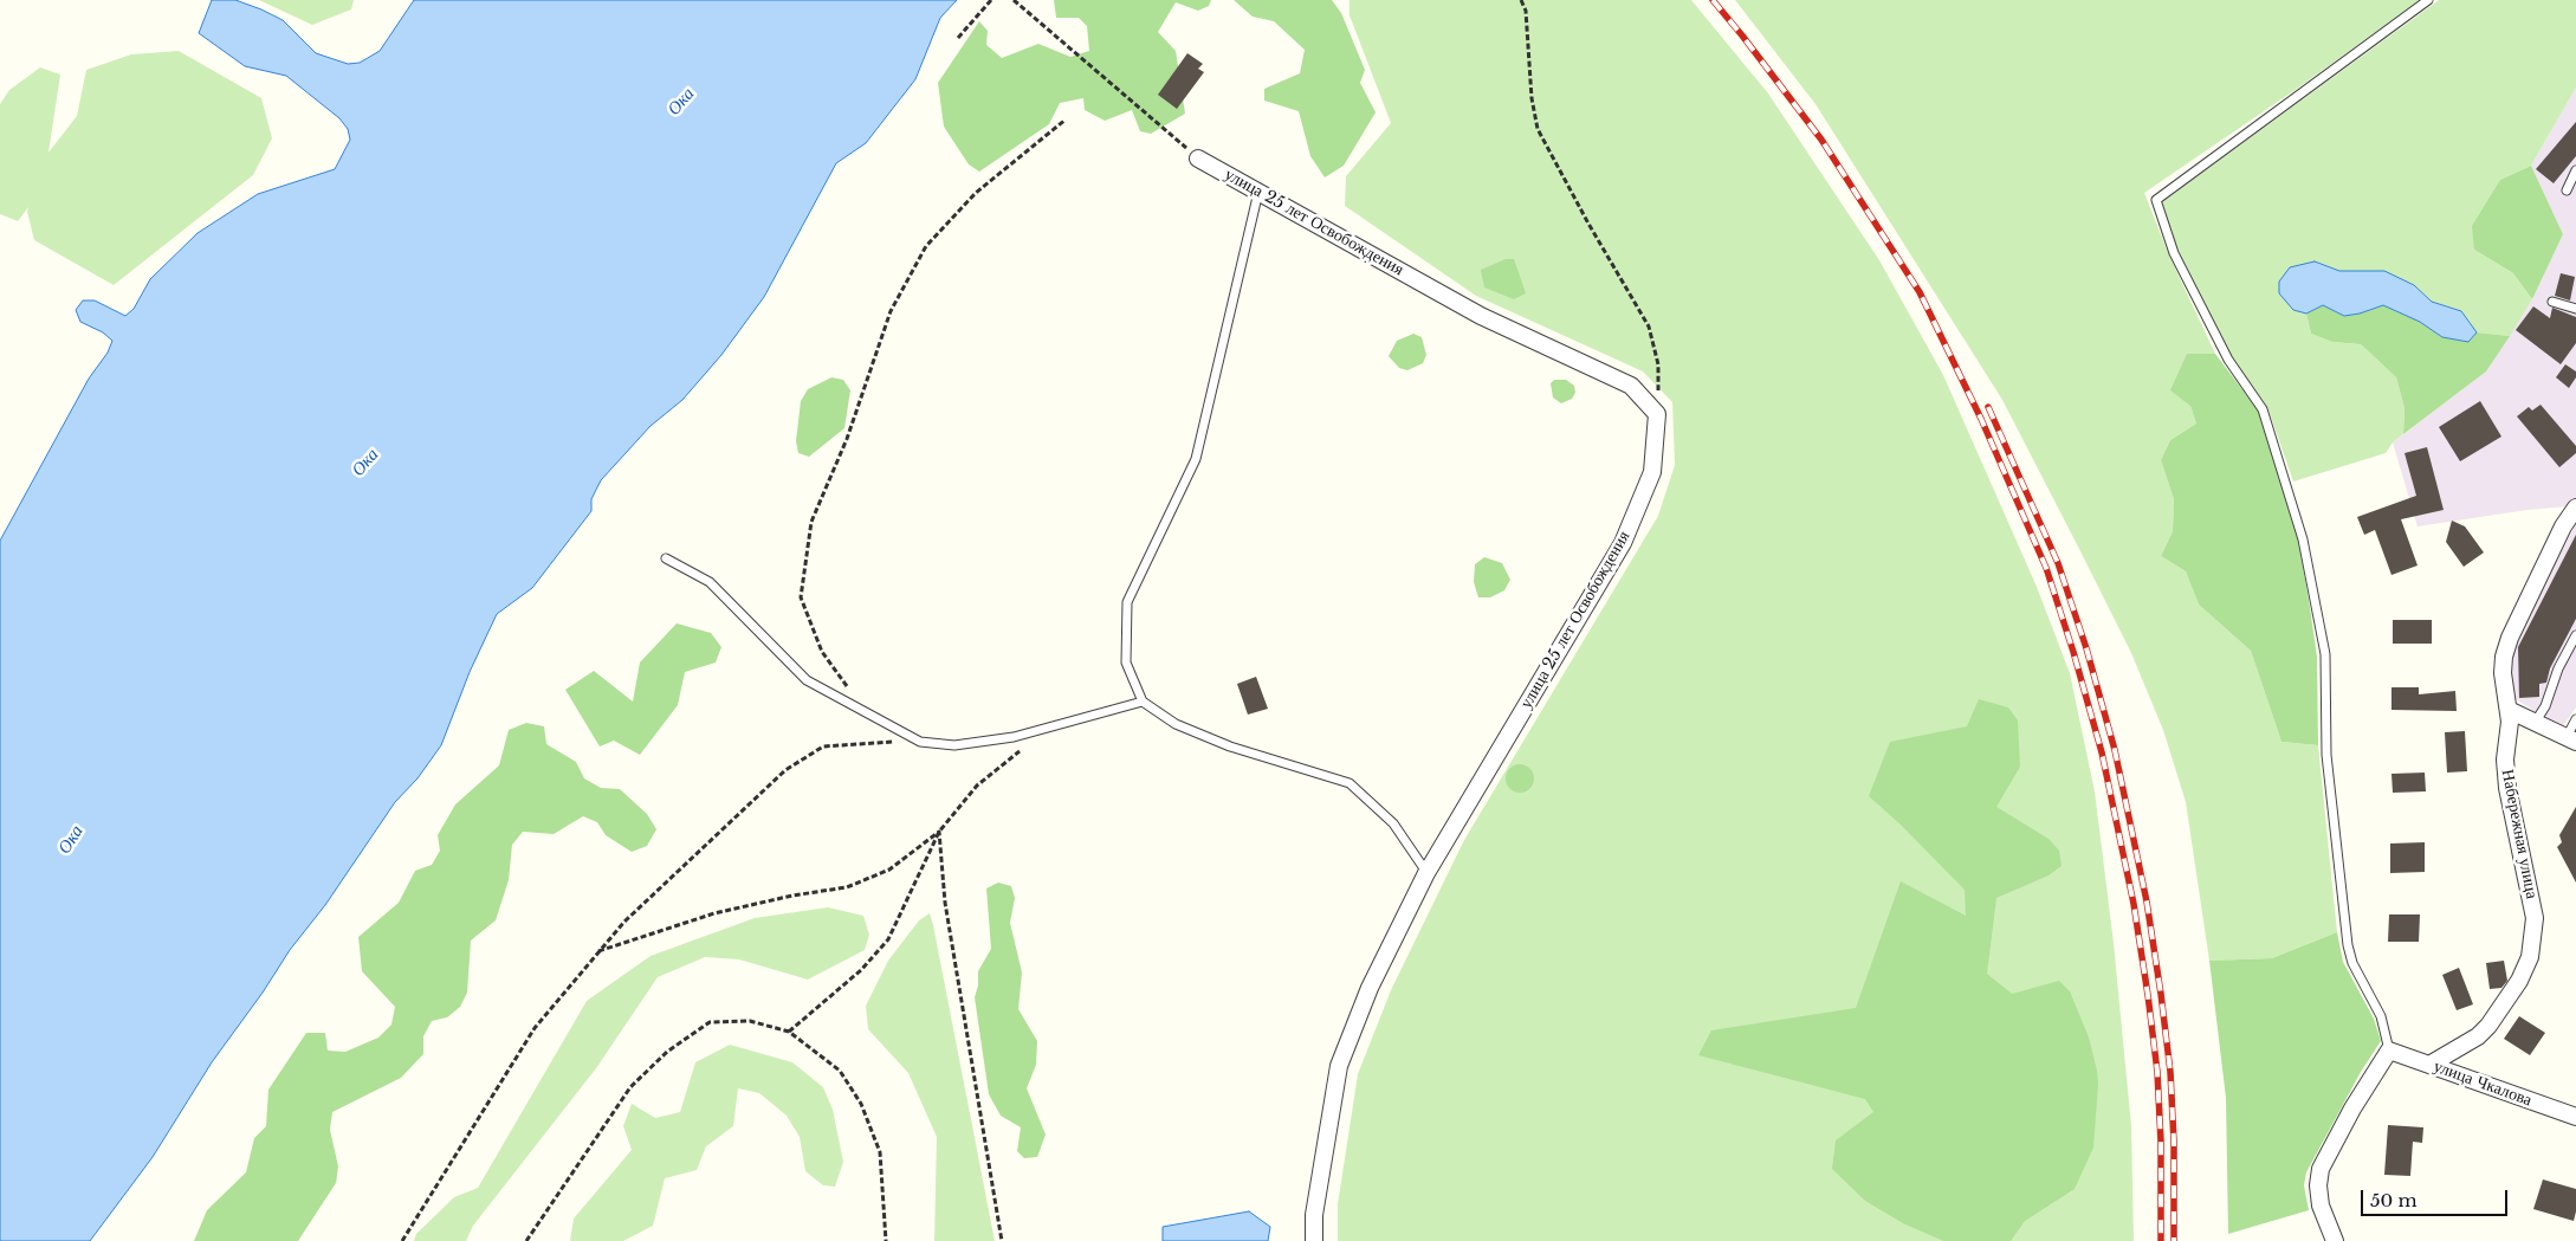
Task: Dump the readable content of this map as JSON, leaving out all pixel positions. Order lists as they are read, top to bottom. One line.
{"streets":{"street":["улица 25 лет Освобождения","Набережная улица","улица Чкалова"]},"crossings":[["Набережная улица","улица Чкалова"]],"water":["Ока"],"scale_bar":"50 m"}
